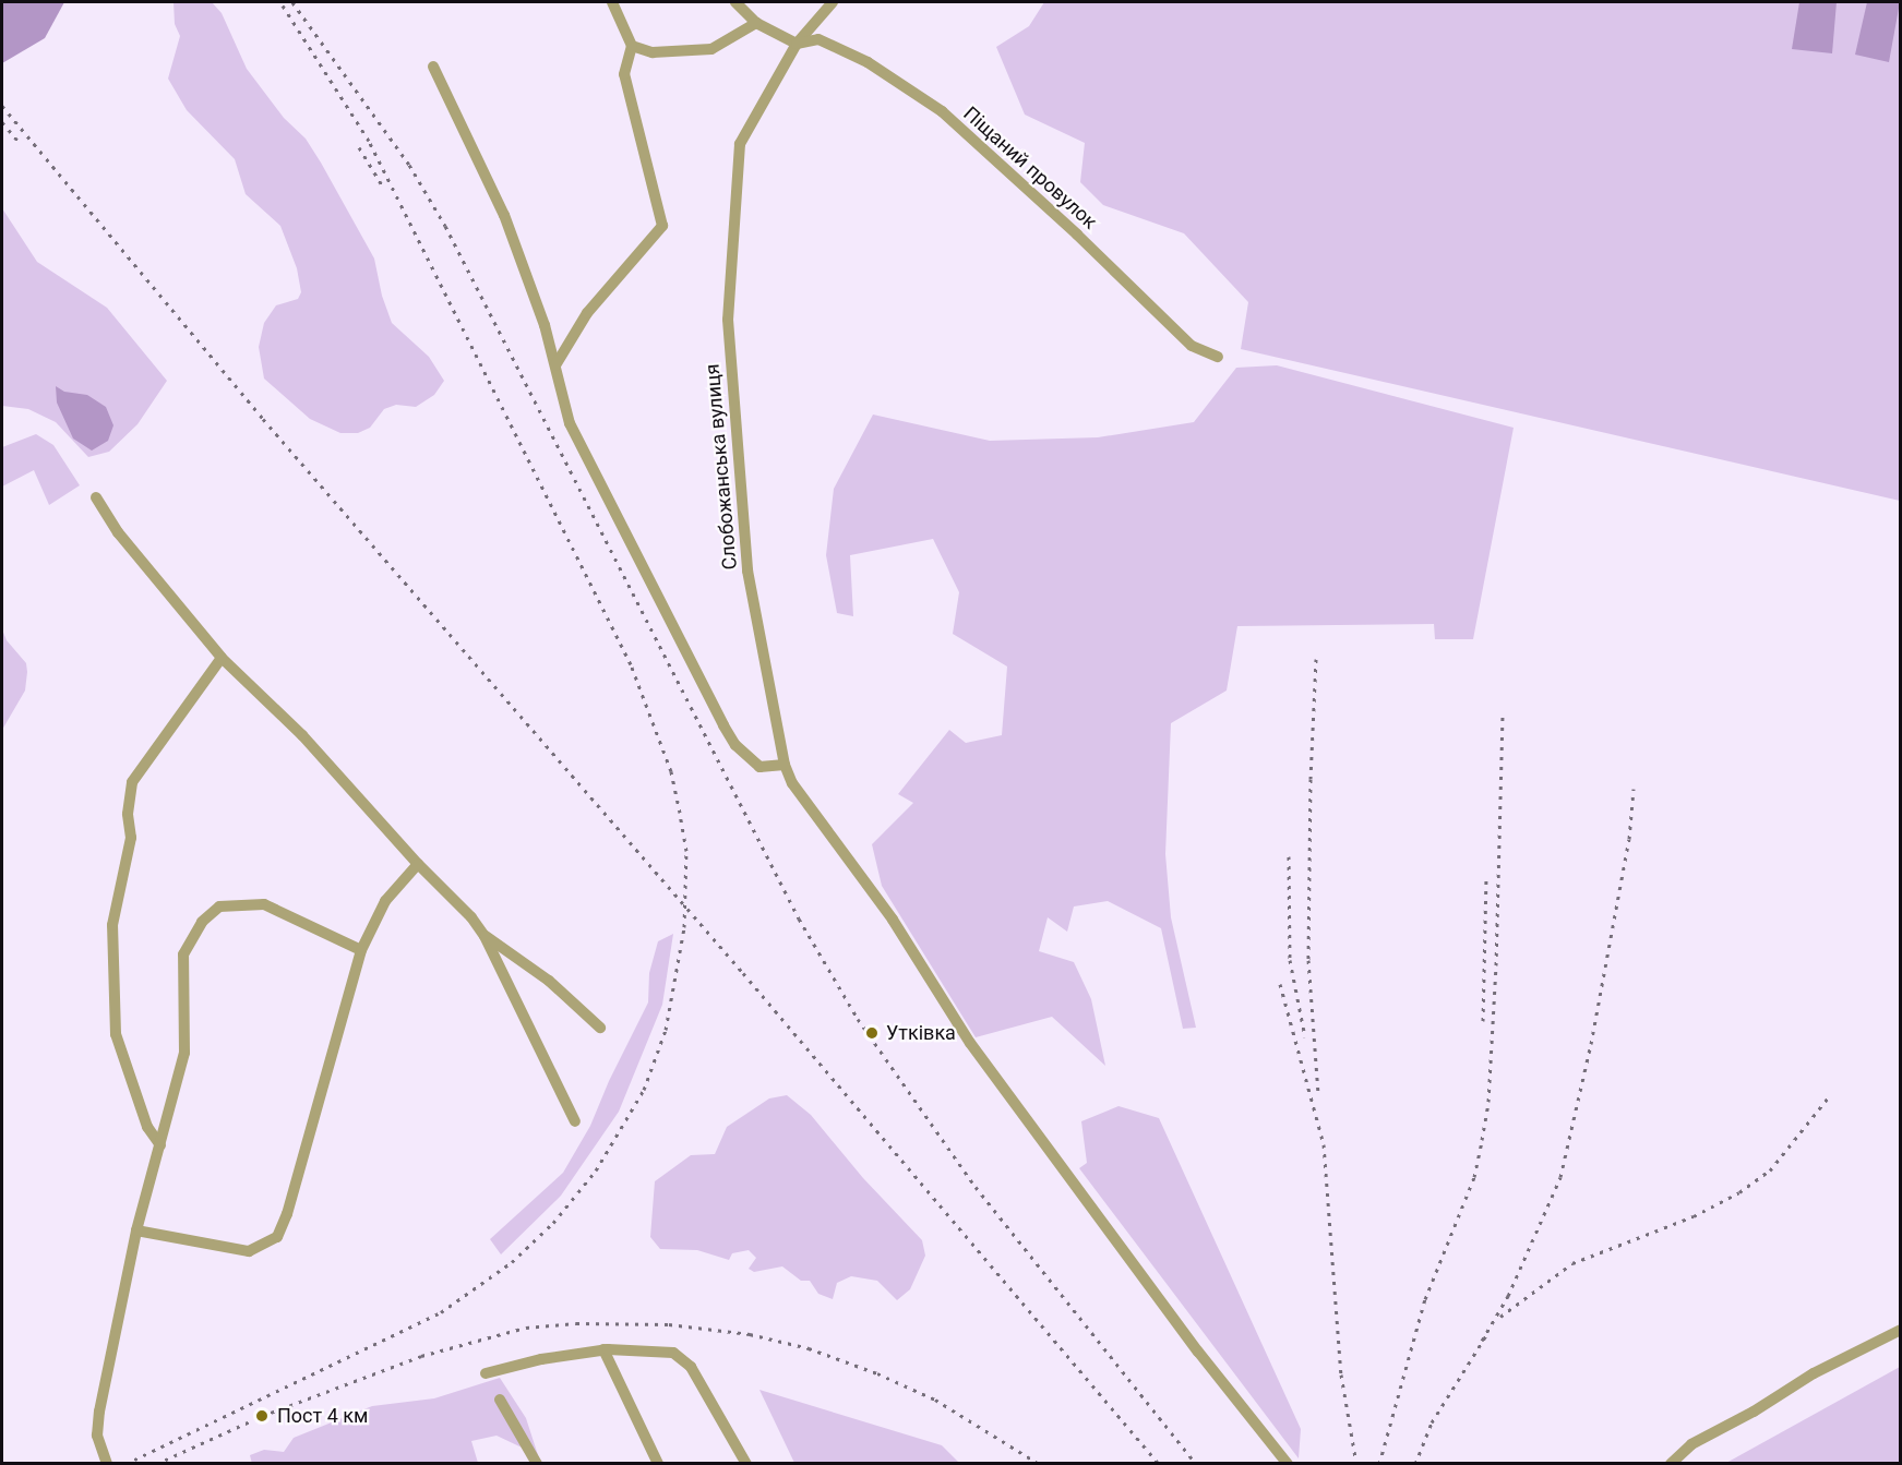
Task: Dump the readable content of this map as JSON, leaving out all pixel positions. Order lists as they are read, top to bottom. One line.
{"streets":{"street":["Піщаний провулок","Слобожанська вулиця"]},"crossings":[["Піщаний провулок","Слобожанська вулиця"]],"places":["Уткiвка","Пост 4 км"]}
